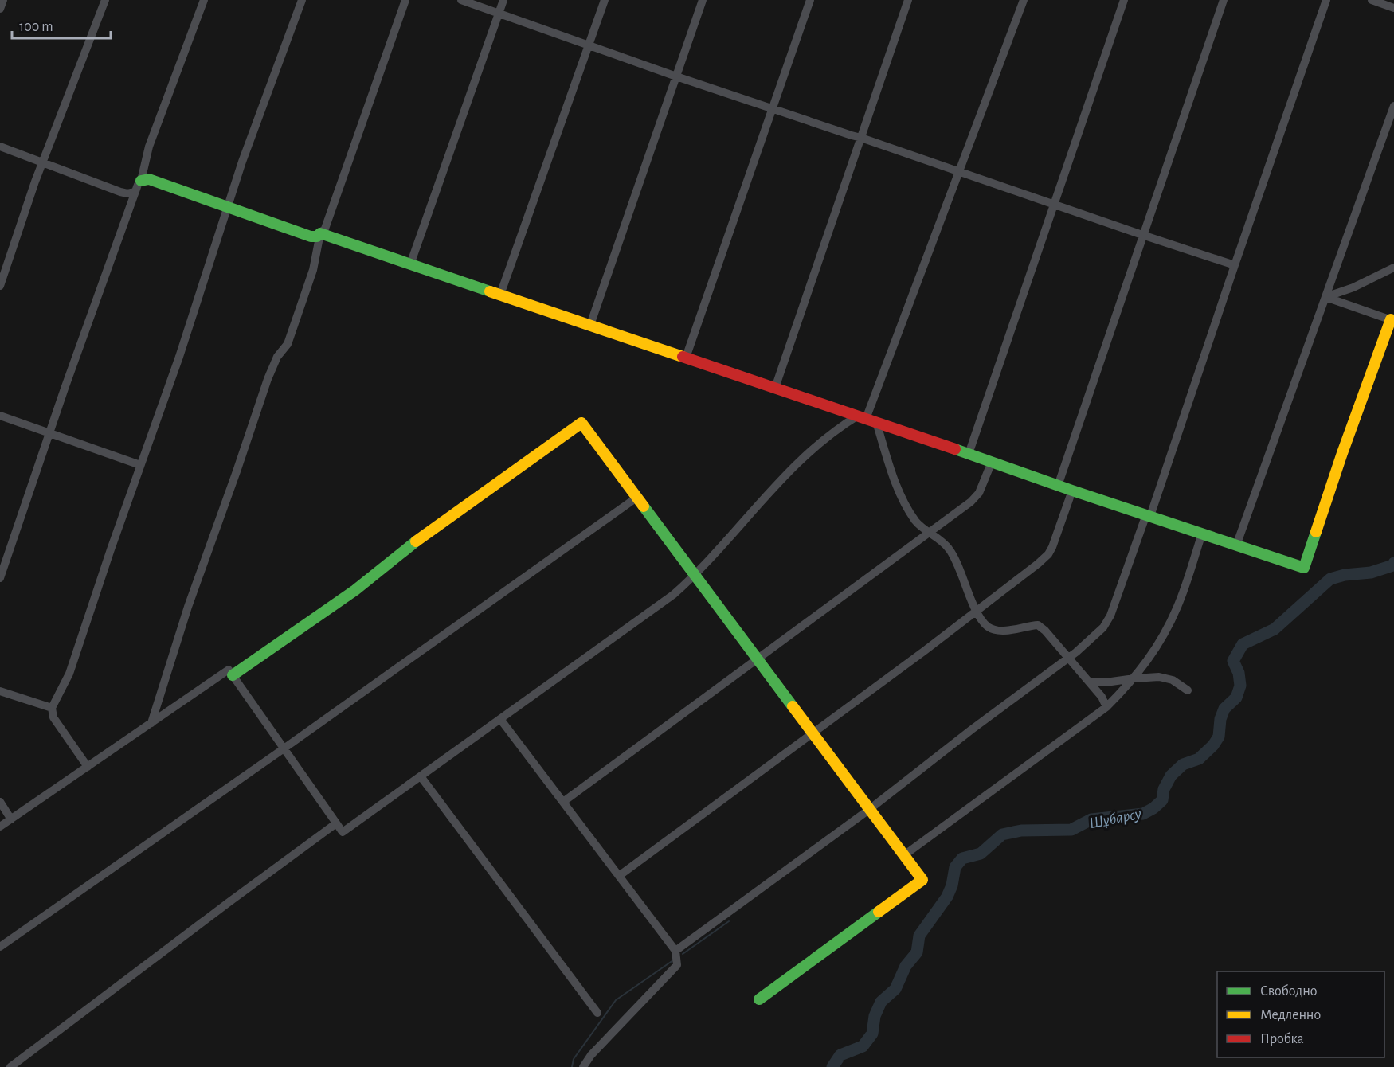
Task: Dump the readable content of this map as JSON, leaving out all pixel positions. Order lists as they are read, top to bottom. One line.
{"water":["Шұбарсу"],"legend":["Свободно","Медленно","Пробка"],"scale_bar":"100 m"}
